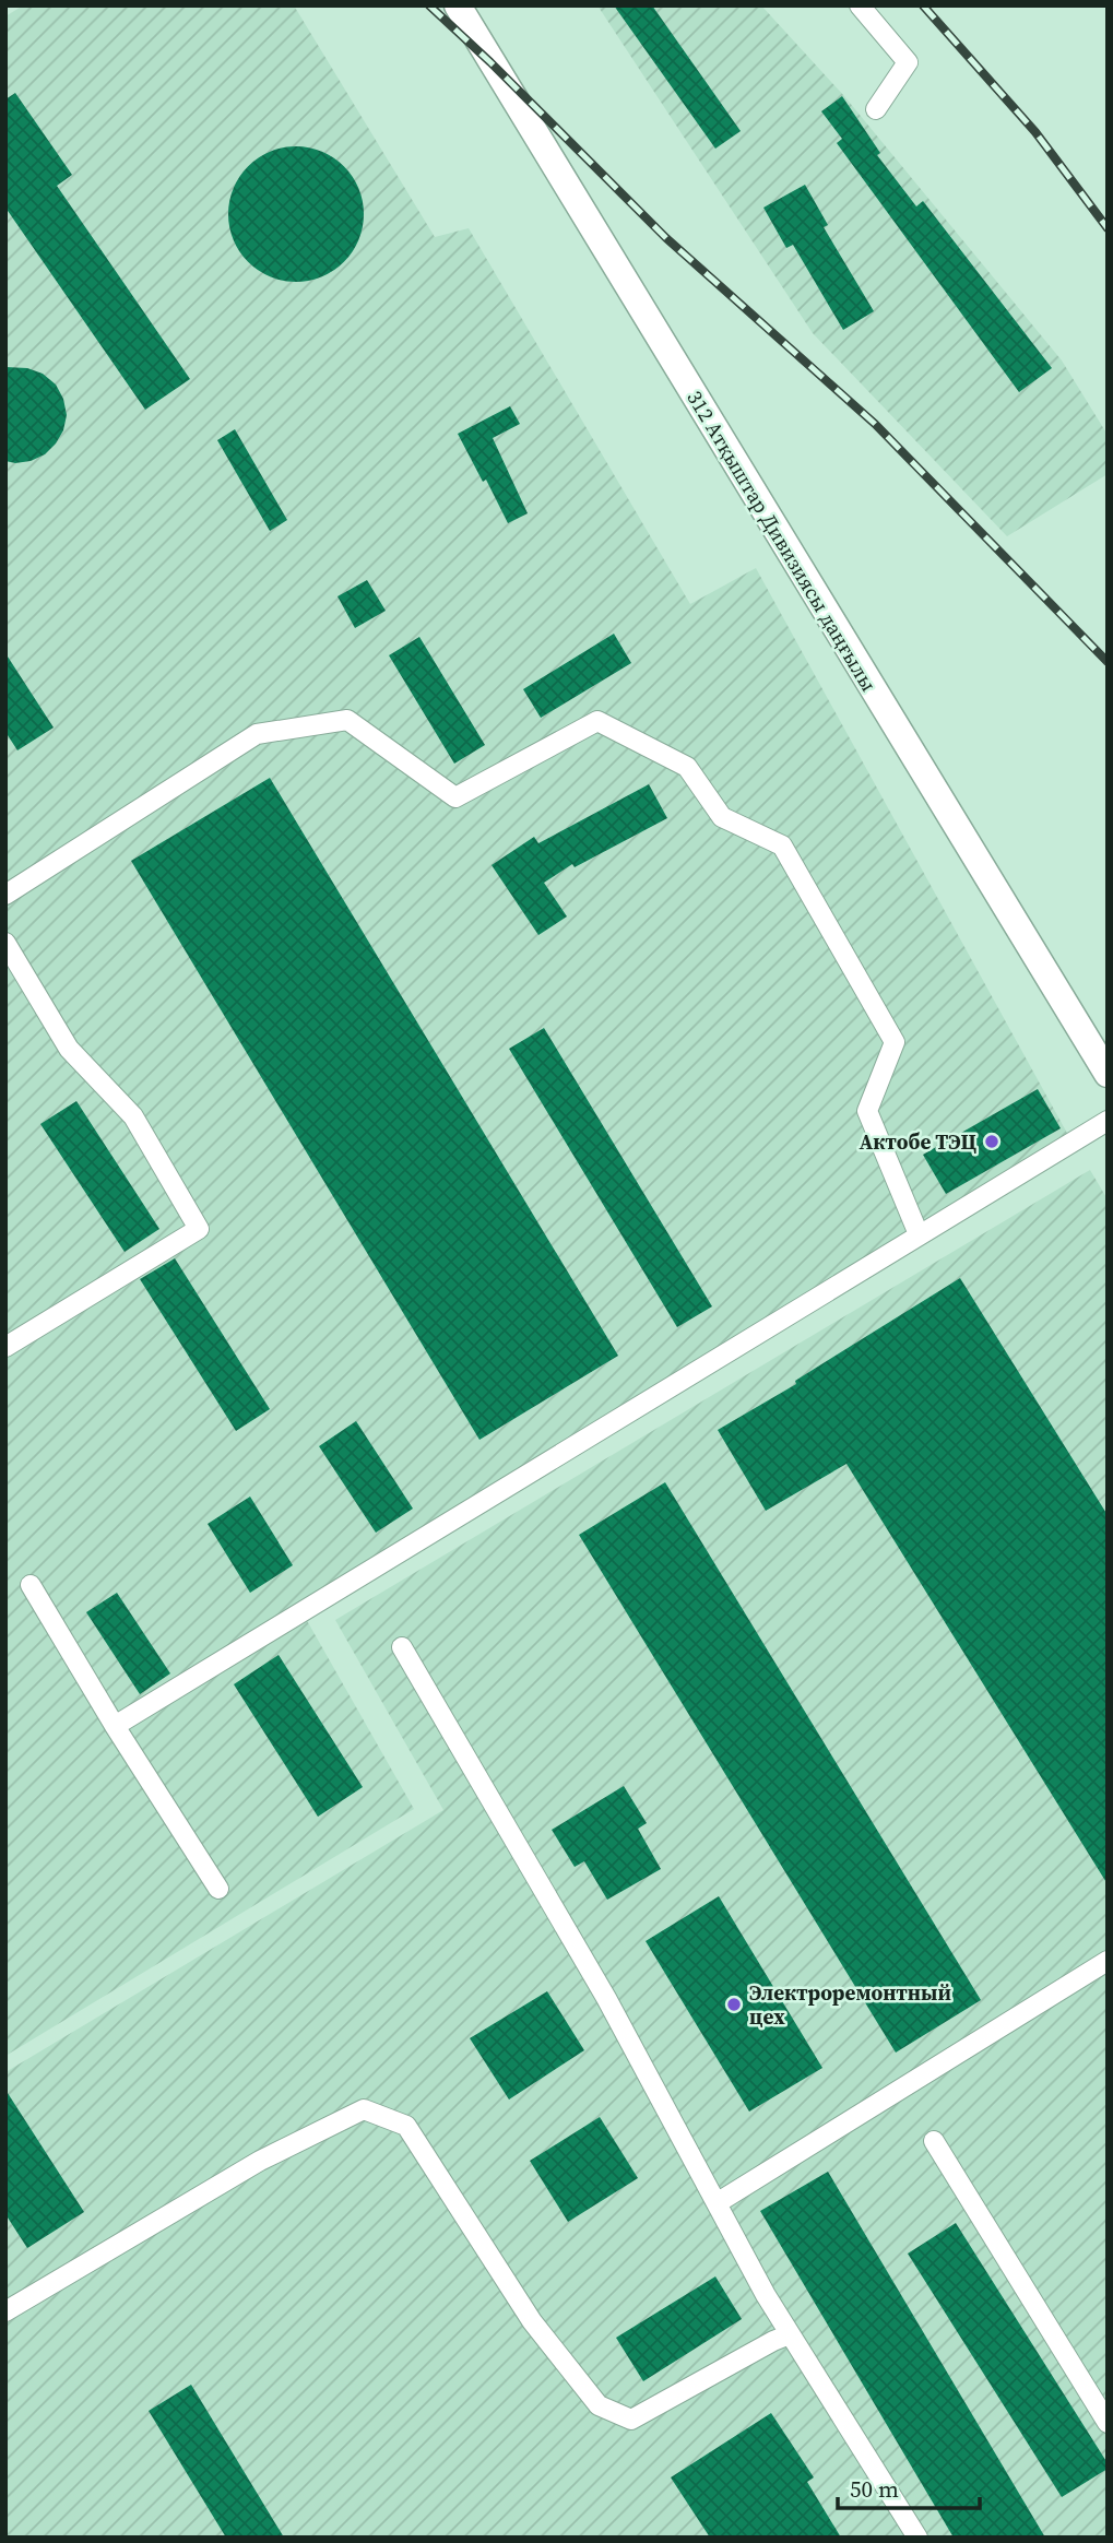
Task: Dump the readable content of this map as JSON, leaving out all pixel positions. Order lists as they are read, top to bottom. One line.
{"streets":{"highway":["312 Атқыштар Дивизиясы даңғылы"]},"places":["Актобе ТЭЦ","Электроремонтный цех"],"scale_bar":"50 m"}
